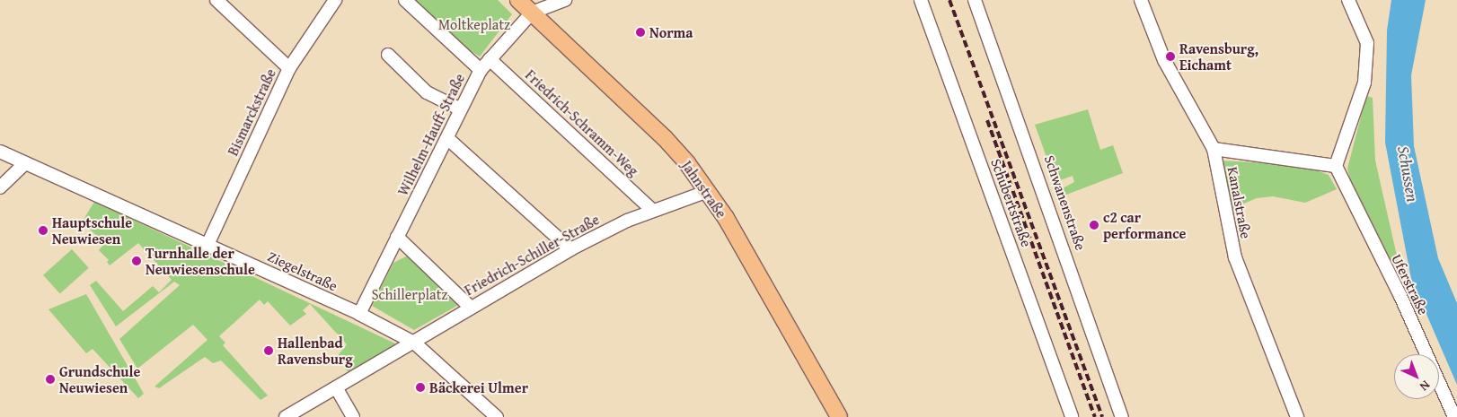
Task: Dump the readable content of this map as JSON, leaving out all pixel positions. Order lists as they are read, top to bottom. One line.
{"streets":{"main road":["Jahnstraße"],"street":["Bismarckstraße","Friedrich-Schramm-Weg","Wilhelm-Hauff-Straße","Schubertstraße","Schwanenstraße","Kanalstraße","Friedrich-Schiller-Straße","Ziegelstraße","Uferstraße"]},"crossings":[["Bismarckstraße","Ziegelstraße"],["Friedrich-Schramm-Weg","Wilhelm-Hauff-Straße"],["Friedrich-Schramm-Weg","Friedrich-Schiller-Straße"],["Wilhelm-Hauff-Straße","Jahnstraße"],["Wilhelm-Hauff-Straße","Ziegelstraße"],["Jahnstraße","Friedrich-Schiller-Straße"],["Friedrich-Schiller-Straße","Ziegelstraße"]],"water":["Schussen"],"parks":["Moltkeplatz","Schillerplatz"],"places":["Norma","Ravensburg, Eichamt","c2 car performance","Hauptschule Neuwiesen","Turnhalle der Neuwiesenschule","Hallenbad Ravensburg","Grundschule Neuwiesen","Bäckerei Ulmer"],"north":"bottom right"}
